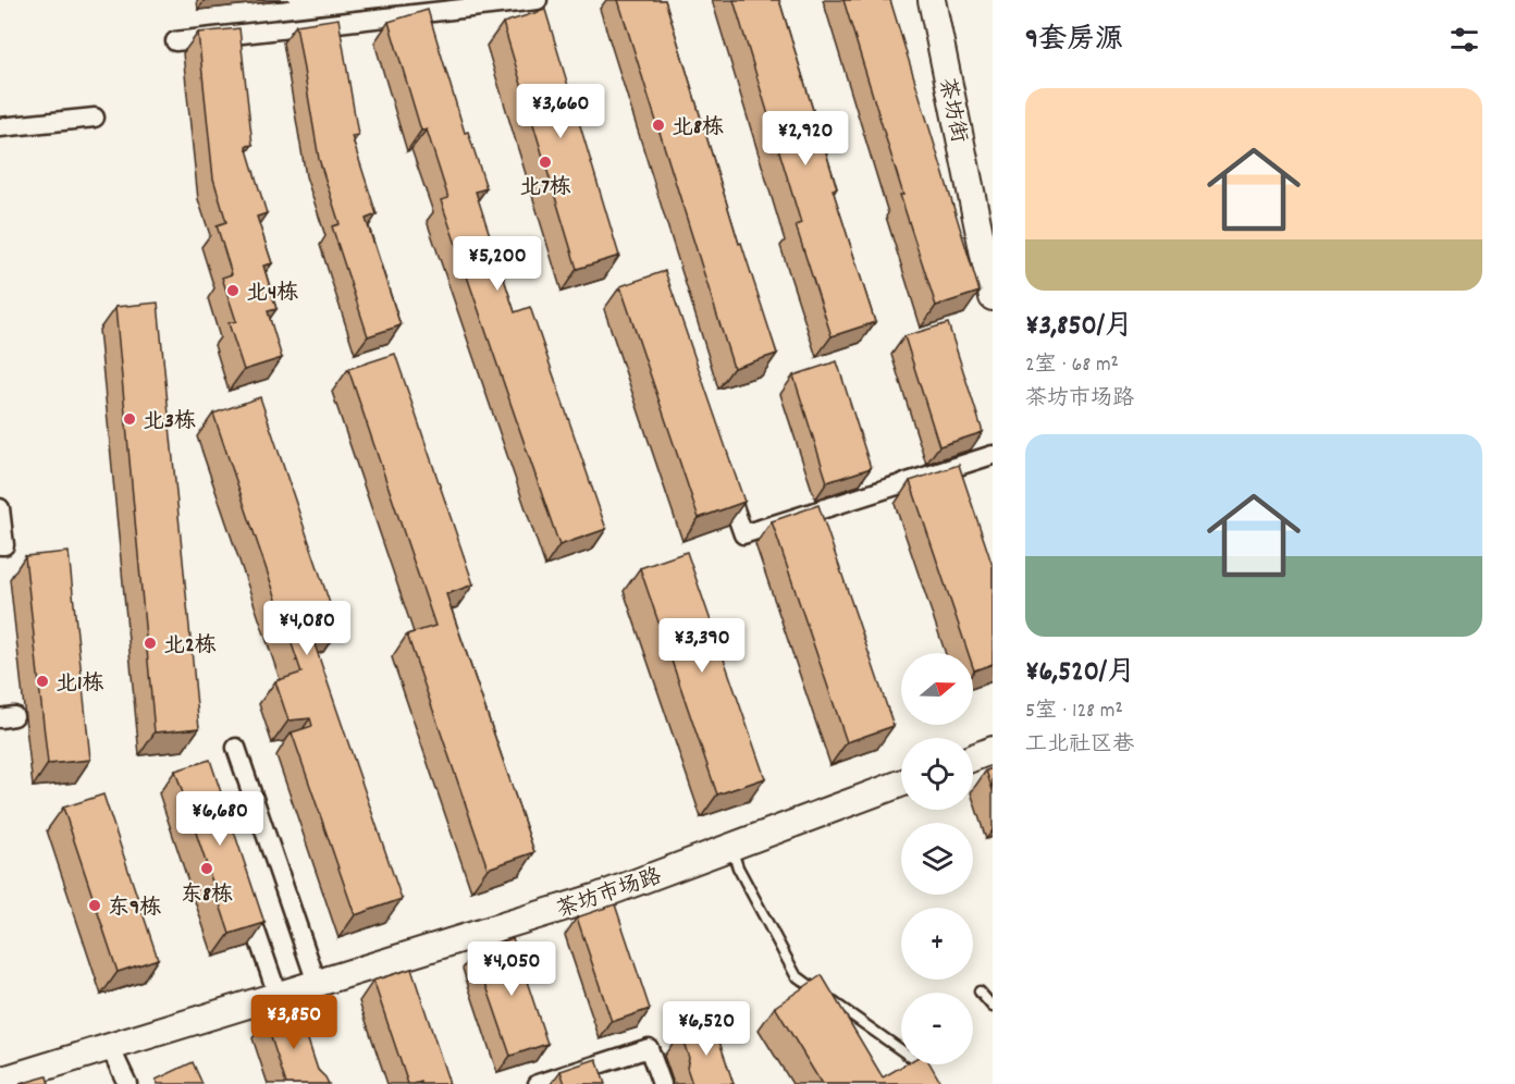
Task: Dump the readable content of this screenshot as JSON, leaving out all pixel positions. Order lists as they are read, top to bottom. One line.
{"streets":{"street":["茶坊街","茶坊市场路"]},"places":["北8栋","北7栋","北4栋","北3栋","北2栋","北1栋","东8栋","东9栋"],"north":"right","page":{"heading":"9套房源","list":[{"name":"¥3,850/月","note":"2室 · 68 m² · 茶坊市场路"},{"name":"¥6,520/月","note":"5室 · 128 m² · 工北社区巷"}],"price":["¥3,660","¥2,920","¥5,200","¥4,080","¥3,390","¥6,680","¥4,050","¥3,850","¥6,520"],"map_buttons":["+","−"]}}
